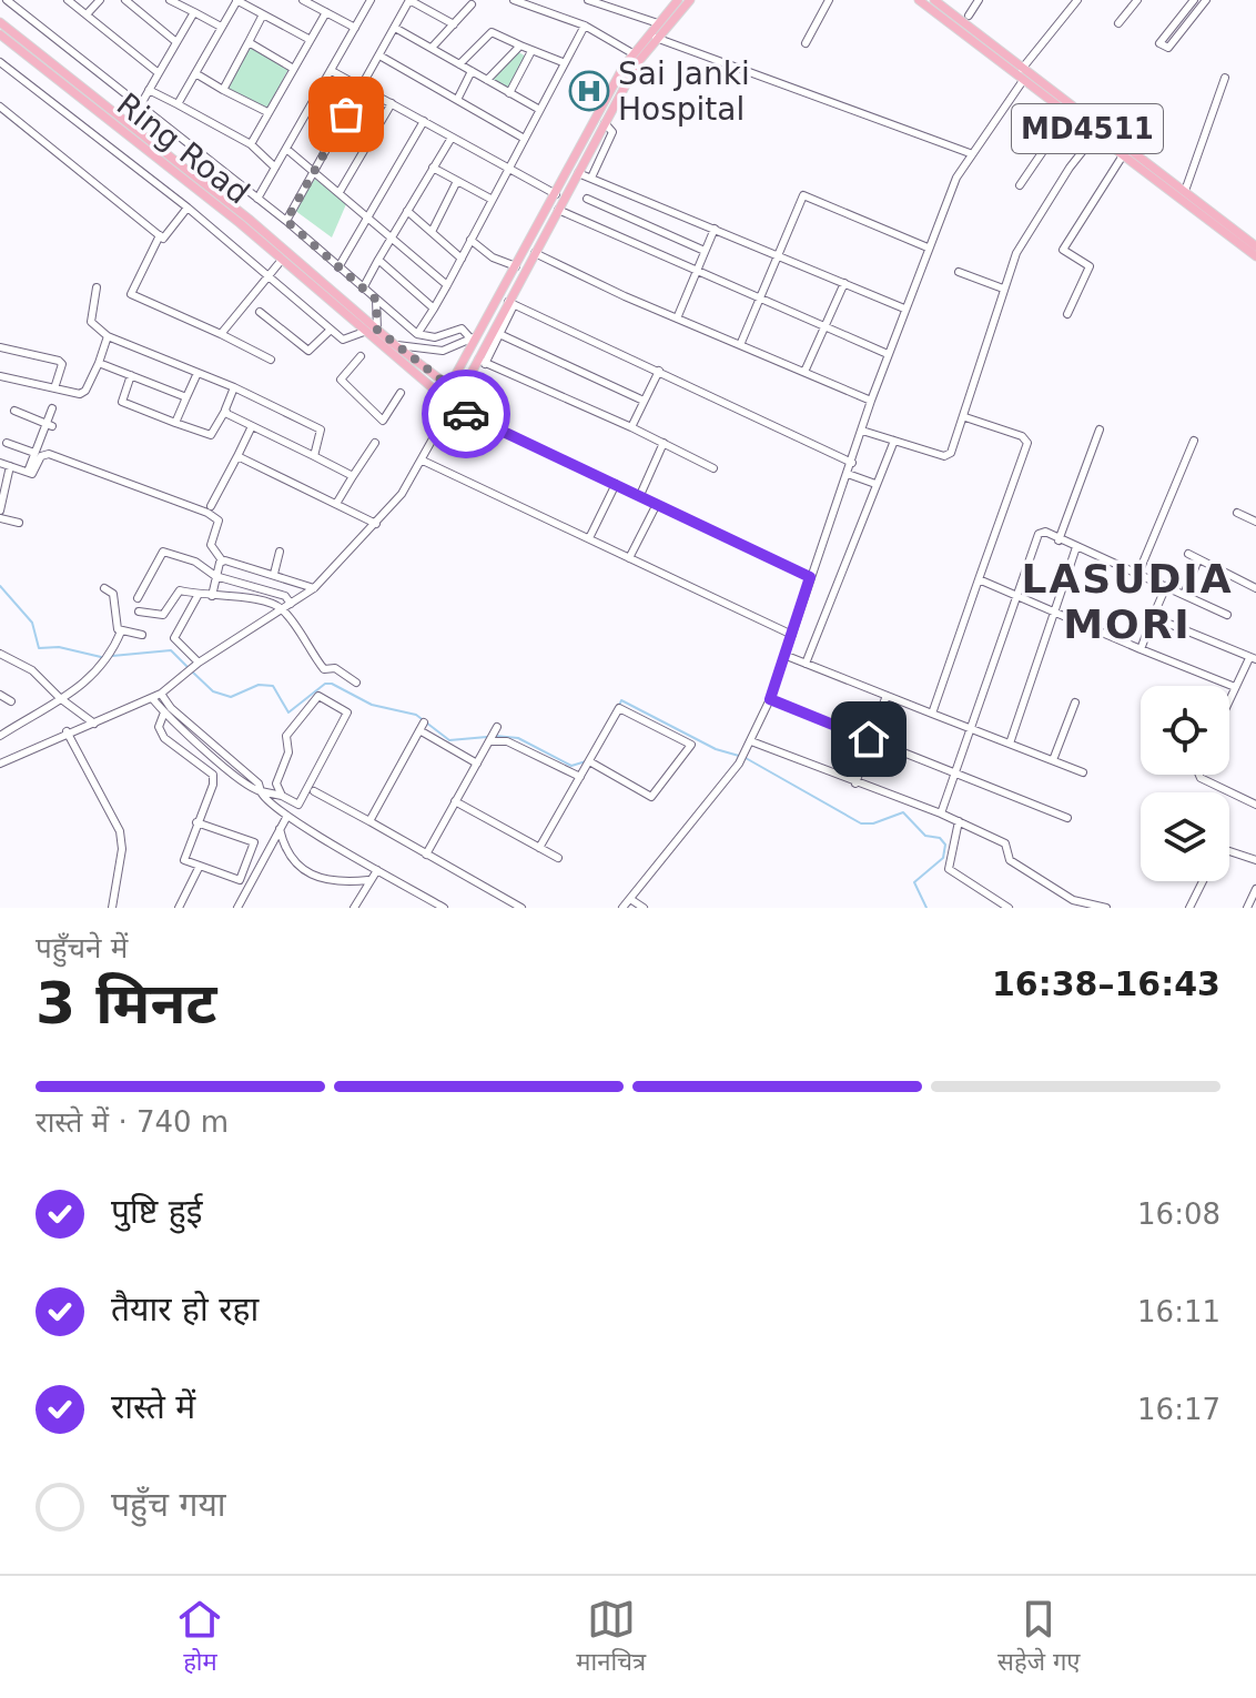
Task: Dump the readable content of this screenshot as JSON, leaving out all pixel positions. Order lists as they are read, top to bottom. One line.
{"streets":{"main road":["MD4511","Ring Road"]},"districts":["LASUDIA MORI"],"places":{"hospital":["Sai Janki Hospital"]},"page":{"heading":["3 मिनट","पहुँचने में","16:38–16:43"],"bar":"रास्ते में · 740 m","list":[["पुष्टि हुई","16:08"],["तैयार हो रहा","16:11"],["रास्ते में","16:17"],"पहुँच गया"],"tabs":["होम","मानचित्र","सहेजे गए"]}}
